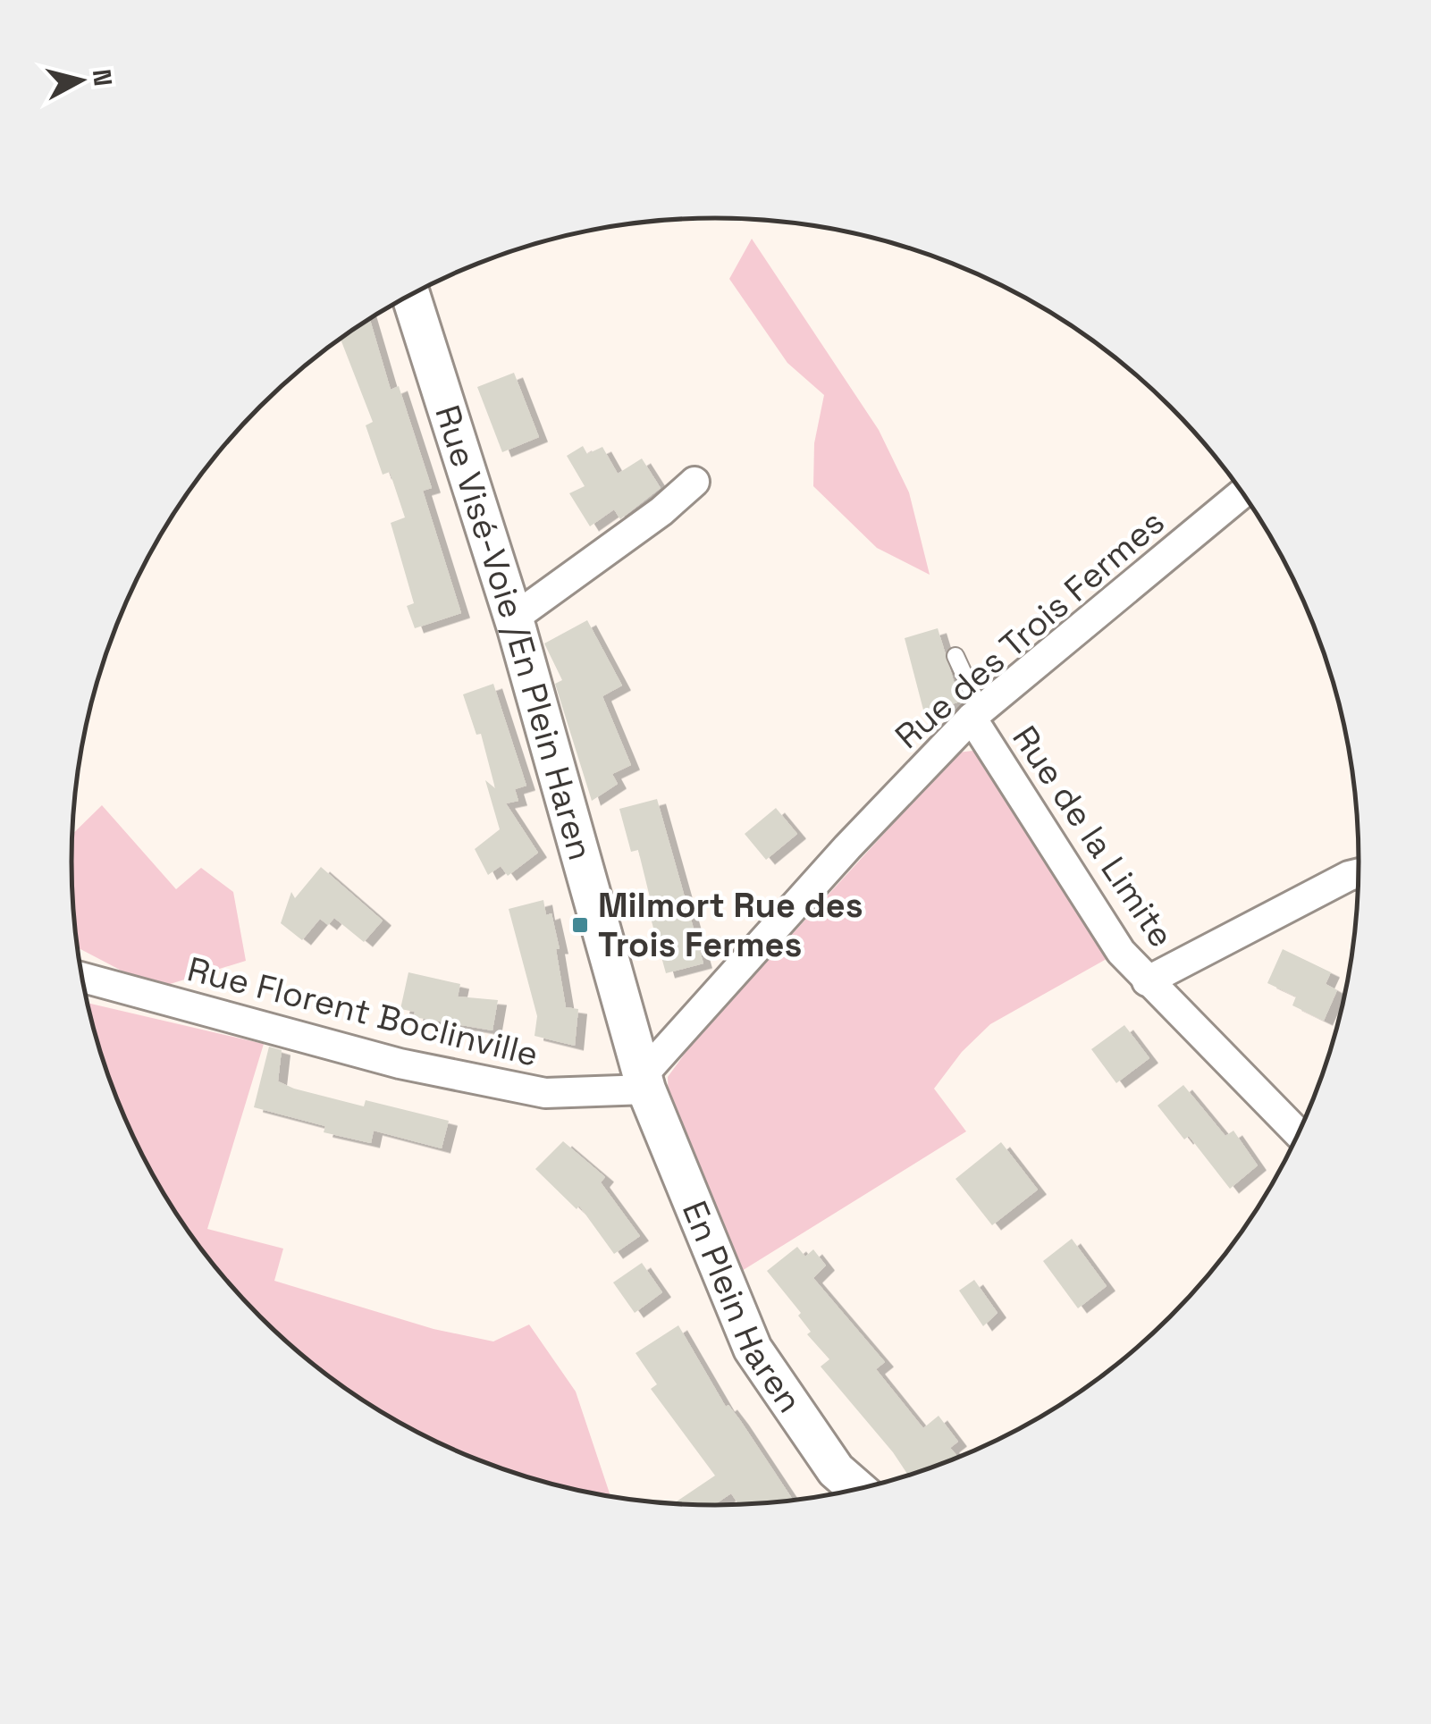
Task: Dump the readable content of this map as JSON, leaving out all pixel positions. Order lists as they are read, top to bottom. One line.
{"streets":{"street":["Rue des Trois Fermes","Rue Visé-Voie /En Plein Haren","Rue de la Limite","Rue Florent Boclinville","En Plein Haren"]},"crossings":[["Rue des Trois Fermes","Rue Visé-Voie /En Plein Haren"],["Rue des Trois Fermes","Rue de la Limite"],["Rue des Trois Fermes","Rue Florent Boclinville"],["Rue des Trois Fermes","En Plein Haren"],["Rue Visé-Voie /En Plein Haren","Rue Florent Boclinville"],["Rue Visé-Voie /En Plein Haren","En Plein Haren"],["Rue Florent Boclinville","En Plein Haren"]],"places":{"transit":["Milmort Rue des Trois Fermes"]},"north":"right"}
